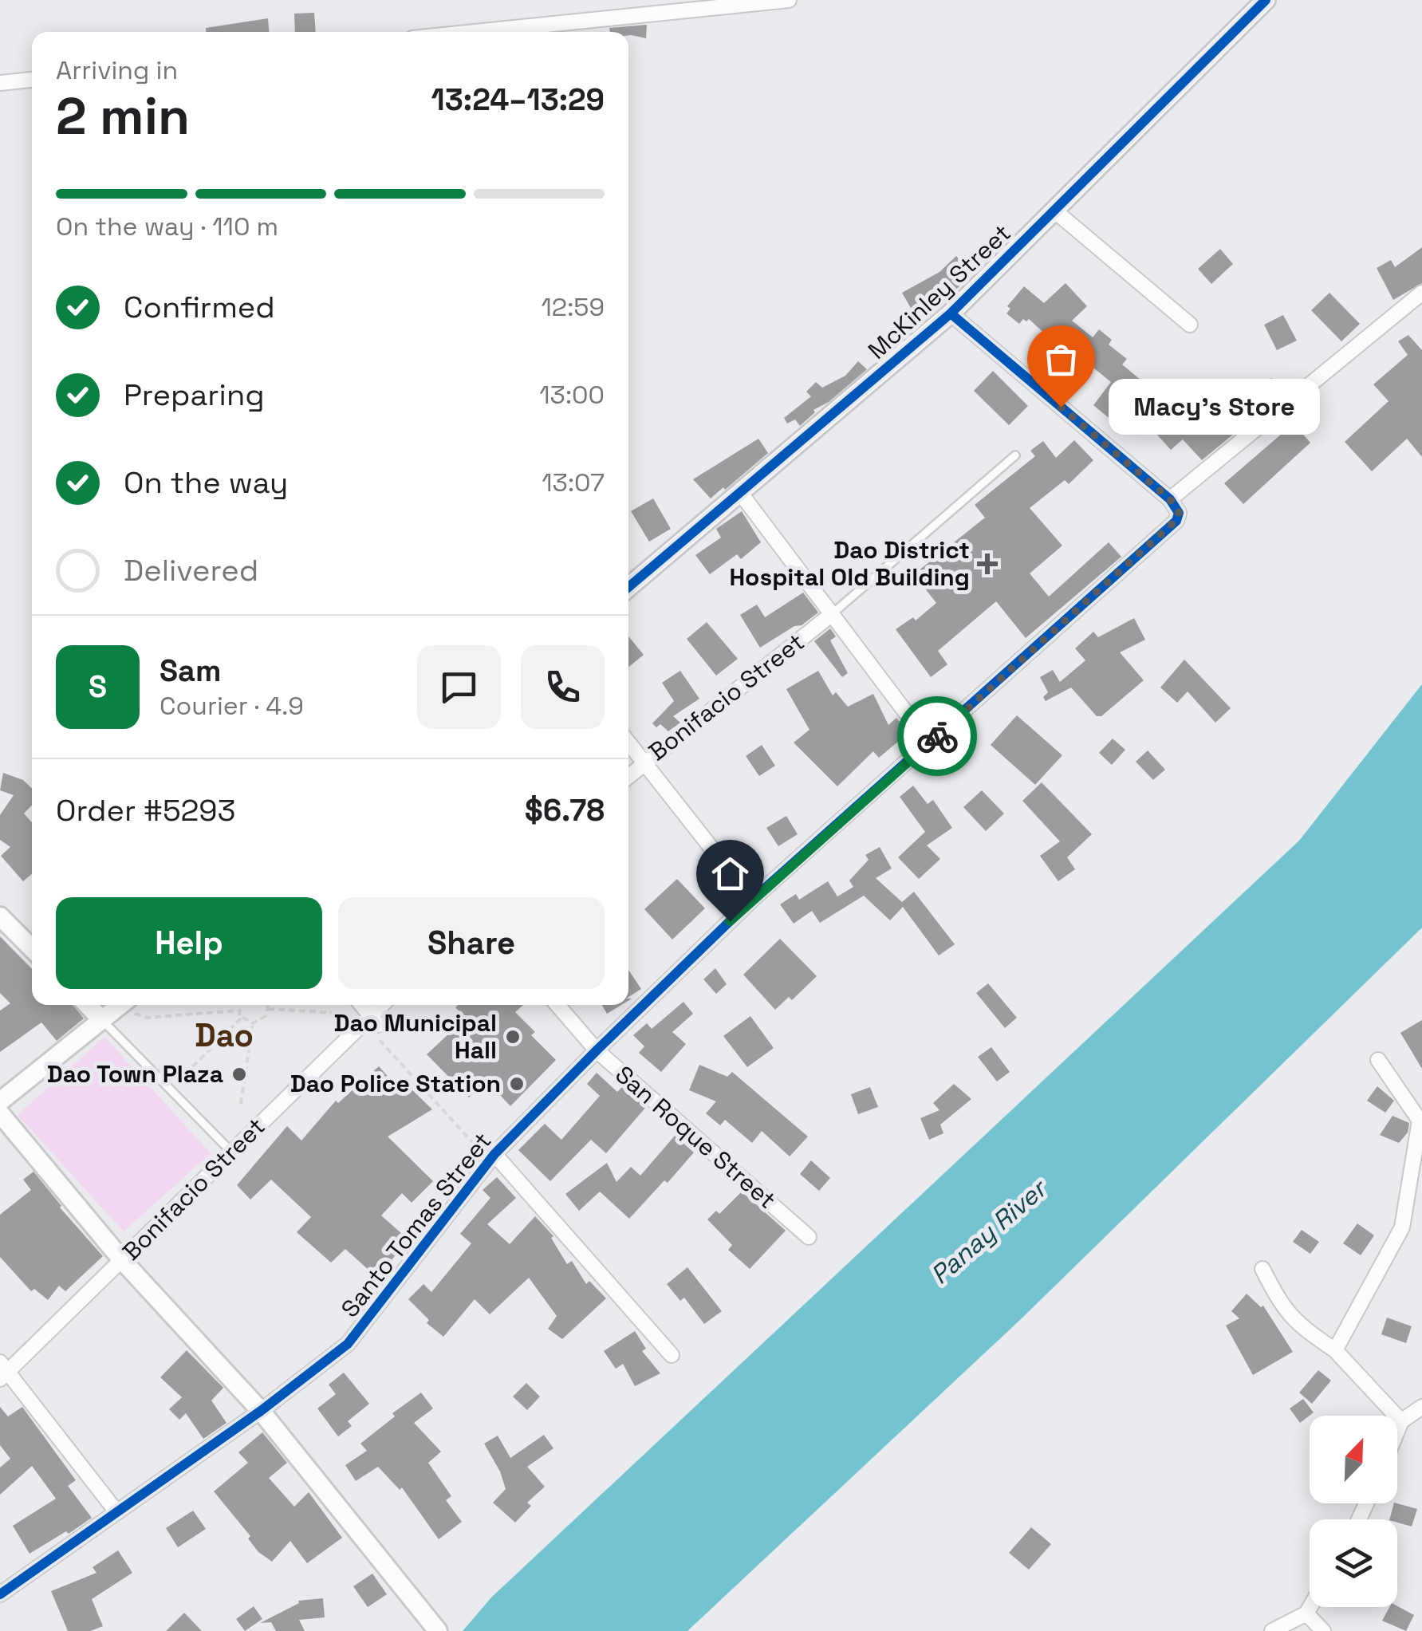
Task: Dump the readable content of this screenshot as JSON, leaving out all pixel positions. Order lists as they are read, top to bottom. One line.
{"streets":{"street":["McKinley Street","Bonifacio Street","San Roque Street","Santo Tomas Street"]},"crossings":[["San Roque Street","Santo Tomas Street"]],"districts":["Dao"],"water":["Panay River"],"places":{"other":["Macy's Store","Dao Municipal Hall","Dao Town Plaza","Dao Police Station"],"health":["Dao District Hospital Old Building"]},"north":"top right","page":{"heading":["2 min","Arriving in","13:24–13:29"],"panel":["Sam","Courier · 4.9","Order #5293","$6.78"],"bar":"On the way · 110 m","list":[["Confirmed","12:59"],["Preparing","13:00"],["On the way","13:07"],"Delivered"],"bubble":"Macy's Store","round":"S","buttons":["Help","Share"]}}
